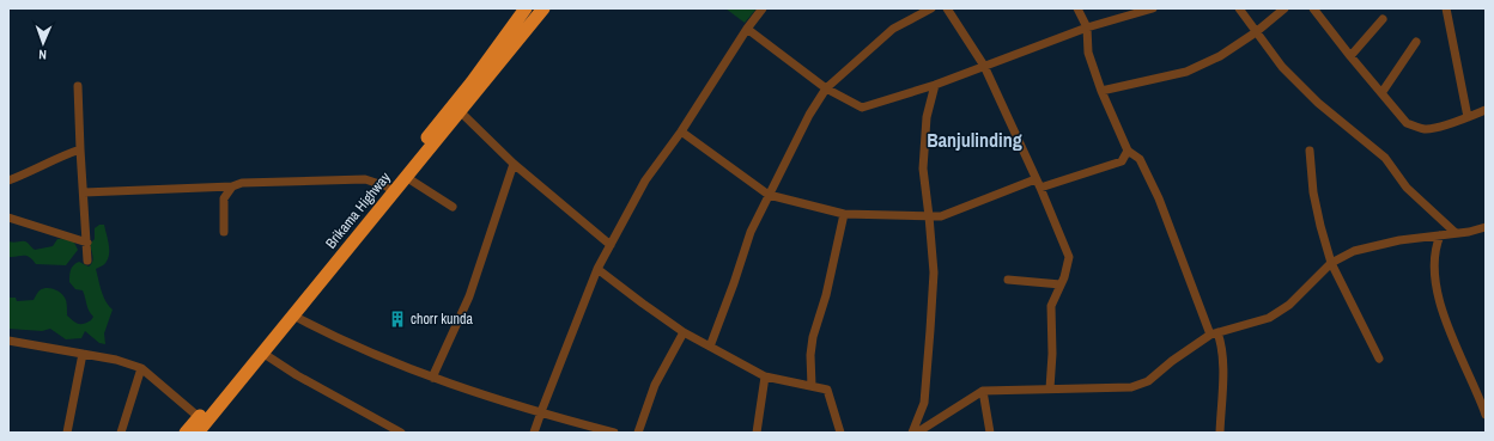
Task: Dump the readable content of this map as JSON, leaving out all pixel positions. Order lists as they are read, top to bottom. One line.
{"streets":{"highway":["Brikama Highway"]},"districts":["Banjulinding"],"places":{"building":["chorr kunda"]},"north":"bottom"}
